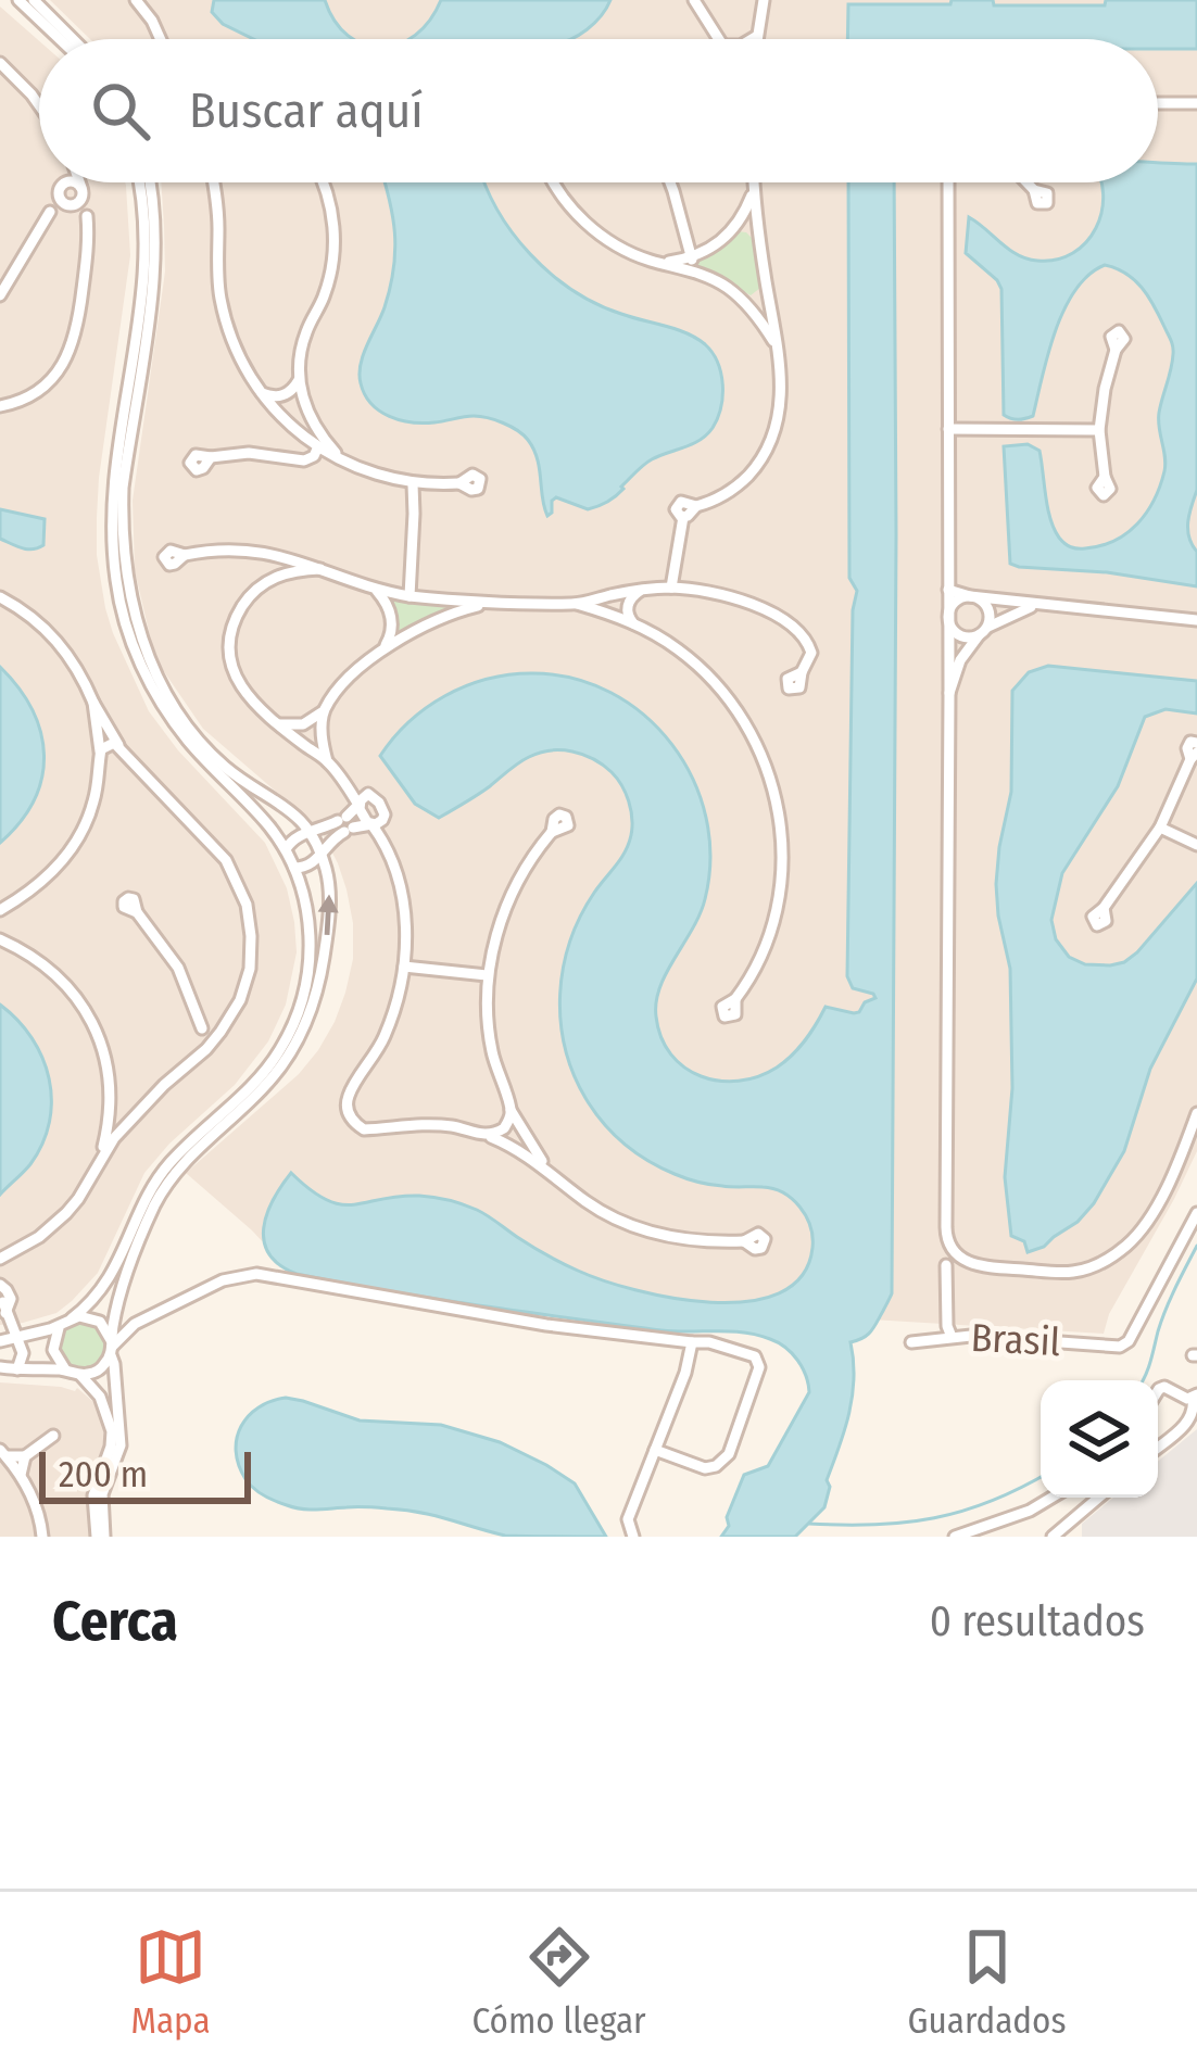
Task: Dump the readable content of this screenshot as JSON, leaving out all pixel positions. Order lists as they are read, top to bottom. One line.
{"streets":{"street":["Brasil"]},"scale_bar":"200 m","page":{"search":"Buscar aquí","scale":"200 m","heading":["Cerca","0 resultados"],"nav":["Mapa","Cómo llegar","Guardados"]}}
